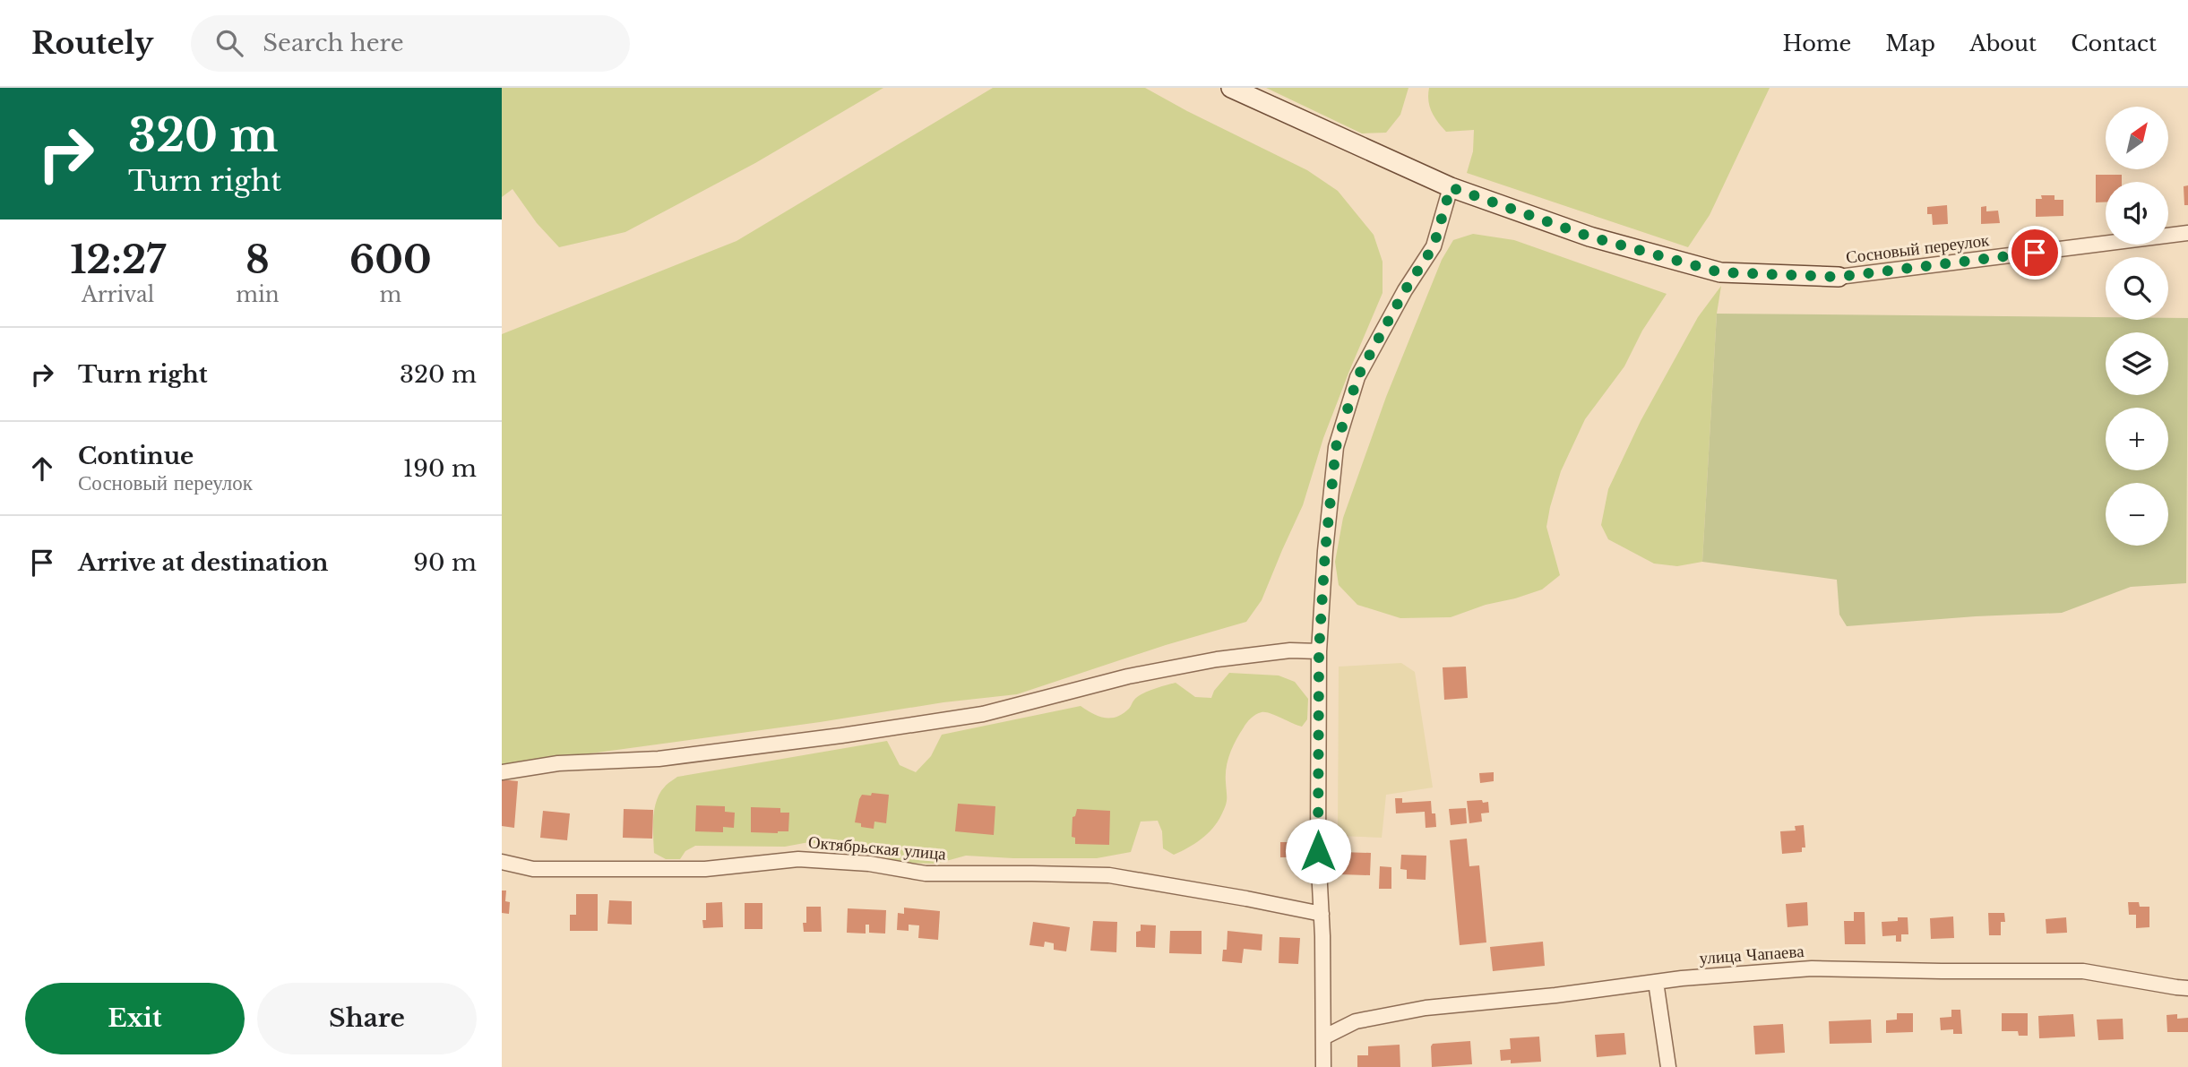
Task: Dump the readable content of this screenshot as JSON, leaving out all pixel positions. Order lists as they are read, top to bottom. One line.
{"streets":{"street":["Сосновый переулок","Октябрьская улица","улица Чапаева"]},"north":"top right","page":{"header":"Routely","search":"Search here","nav":["Home","Map","About","Contact"],"turn":["320 m","Turn right"],"map_buttons":["+","−"],"eta":["12:27","Arrival","8","min","600","m"],"list":[{"name":"Turn right","value":"320 m"},{"name":"Continue","note":"Сосновый переулок","value":"190 m"},{"name":"Arrive at destination","value":"90 m"}],"buttons":["Exit","Share"]}}
